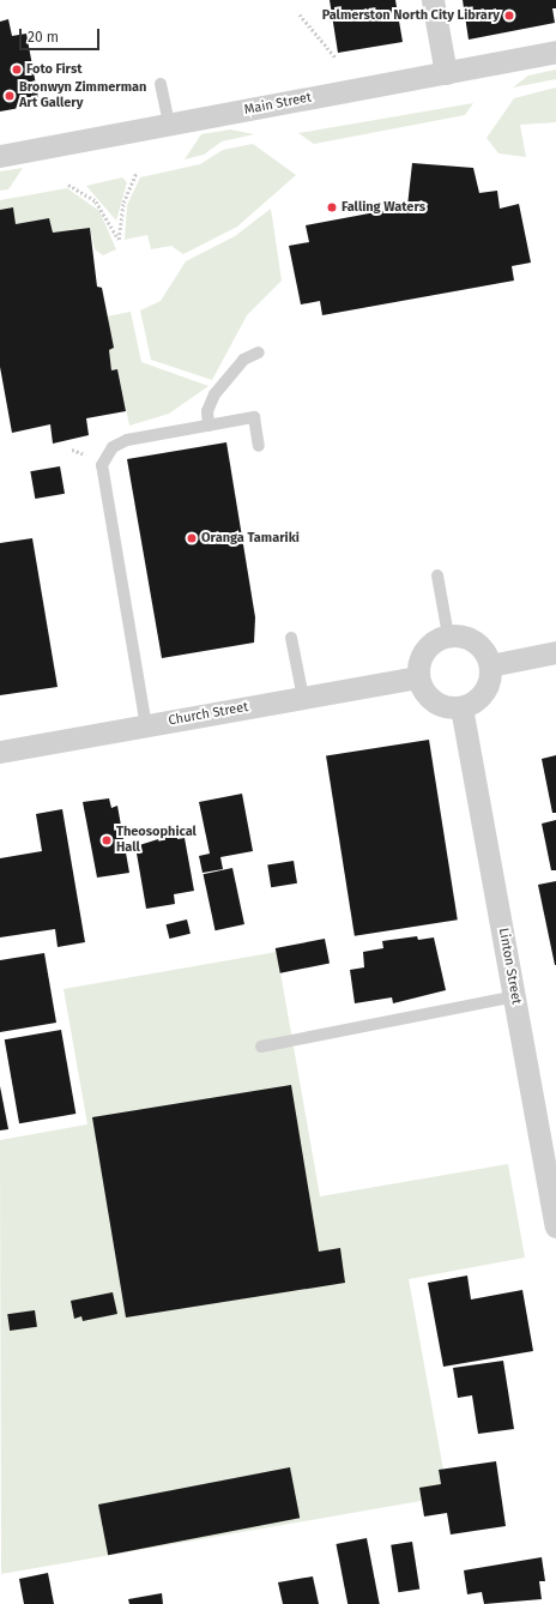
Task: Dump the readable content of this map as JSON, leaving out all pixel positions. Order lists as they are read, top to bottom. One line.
{"streets":{"street":["Main Street","Church Street","Linton Street"]},"crossings":[["Church Street","Linton Street"]],"places":["Palmerston North City Library","Foto First","Bronwyn Zimmerman Art Gallery","Falling Waters","Oranga Tamariki","Theosophical Hall"],"scale_bar":"20 m"}
